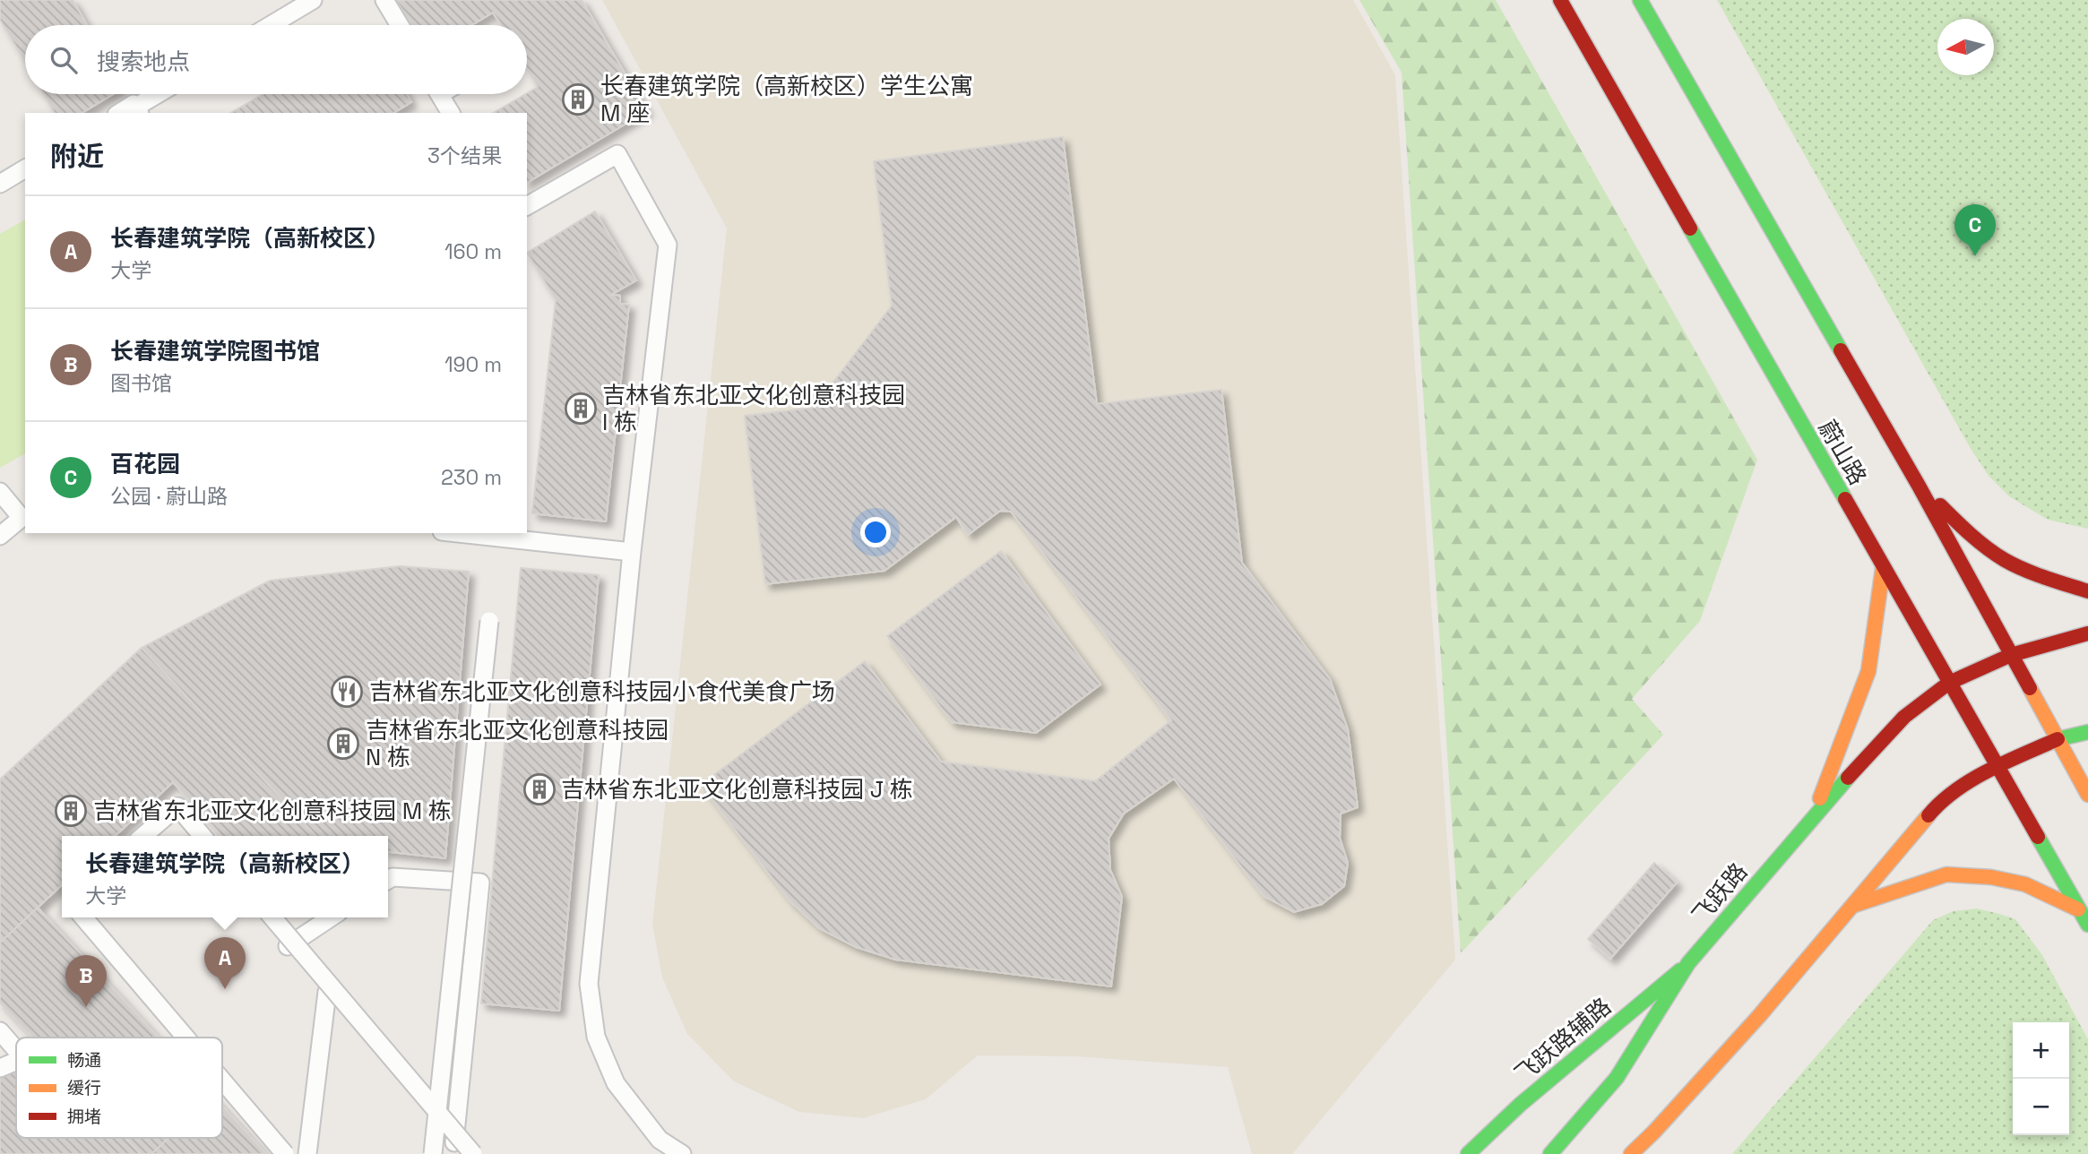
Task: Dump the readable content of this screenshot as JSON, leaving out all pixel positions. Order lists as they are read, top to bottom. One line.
{"streets":{"main road":["蔚山路","飞跃路","飞跃路辅路"]},"crossings":[["蔚山路","飞跃路"],["飞跃路","飞跃路辅路"]],"places":{"building":["长春建筑学院（高新校区）学生公寓 M 座","吉林省东北亚文化创意科技园 I 栋","吉林省东北亚文化创意科技园 N 栋","吉林省东北亚文化创意科技园 J 栋","吉林省东北亚文化创意科技园 M 栋"],"restaurant":["吉林省东北亚文化创意科技园小食代美食广场"]},"legend":["畅通","缓行","拥堵"],"north":"left","page":{"search":"搜索地点","heading":["附近","3个结果"],"list":[{"mark":"A","name":"长春建筑学院（高新校区）","note":"大学","value":"160 m"},{"mark":"B","name":"长春建筑学院图书馆","note":"图书馆","value":"190 m"},{"mark":"C","name":"百花园","note":"公园 · 蔚山路","value":"230 m"}],"pins":["C","A","B"],"popup":["长春建筑学院（高新校区）","大学"],"map_buttons":["+","−"]}}
